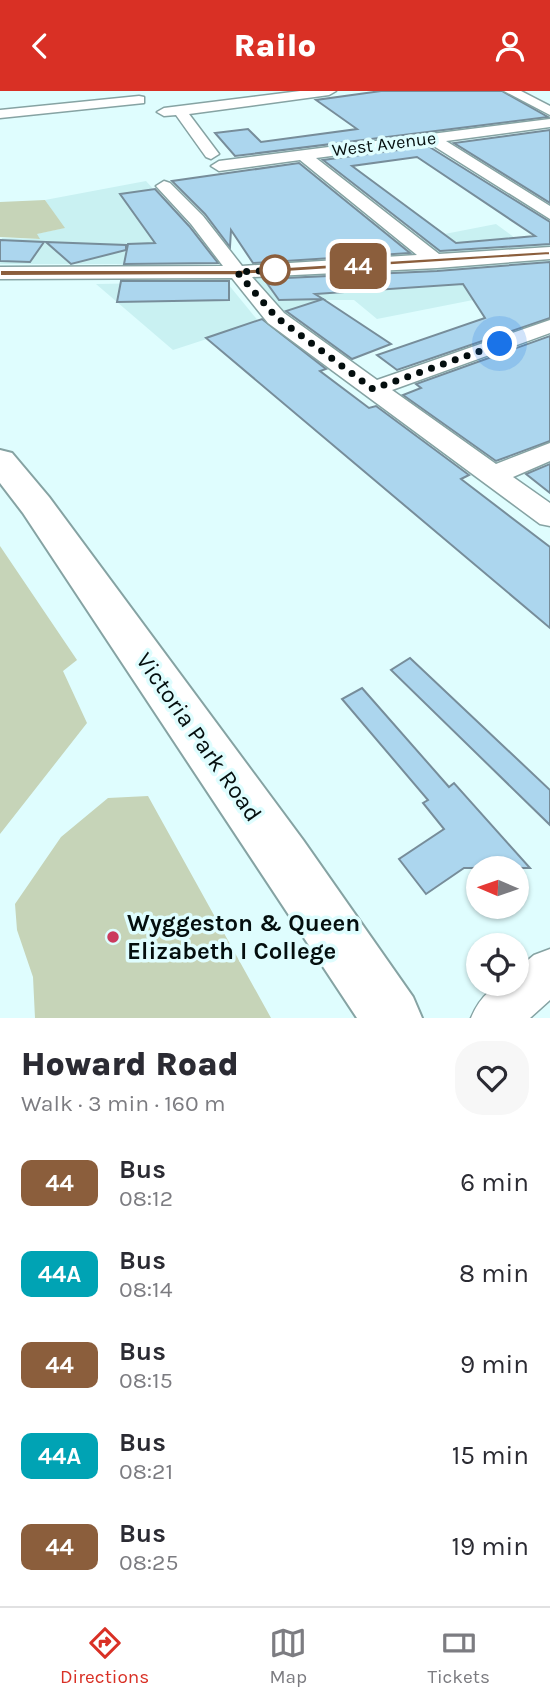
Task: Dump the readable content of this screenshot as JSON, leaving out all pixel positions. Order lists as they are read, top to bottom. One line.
{"streets":{"main road":["Victoria Park Road"],"street":["West Avenue"]},"places":["Wyggeston & Queen Elizabeth I College"],"lines":["bus line 44"],"north":"left","page":{"header":"Railo","on_map":"44","heading":["Howard Road","Walk · 3 min · 160 m"],"list":[{"mark":"44","name":"Bus","note":"08:12","value":"6 min"},{"mark":"44A","name":"Bus","note":"08:14","value":"8 min"},{"mark":"44","name":"Bus","note":"08:15","value":"9 min"},{"mark":"44A","name":"Bus","note":"08:21","value":"15 min"},{"mark":"44","name":"Bus","note":"08:25","value":"19 min"}],"tabs":["Directions","Map","Tickets"]}}
